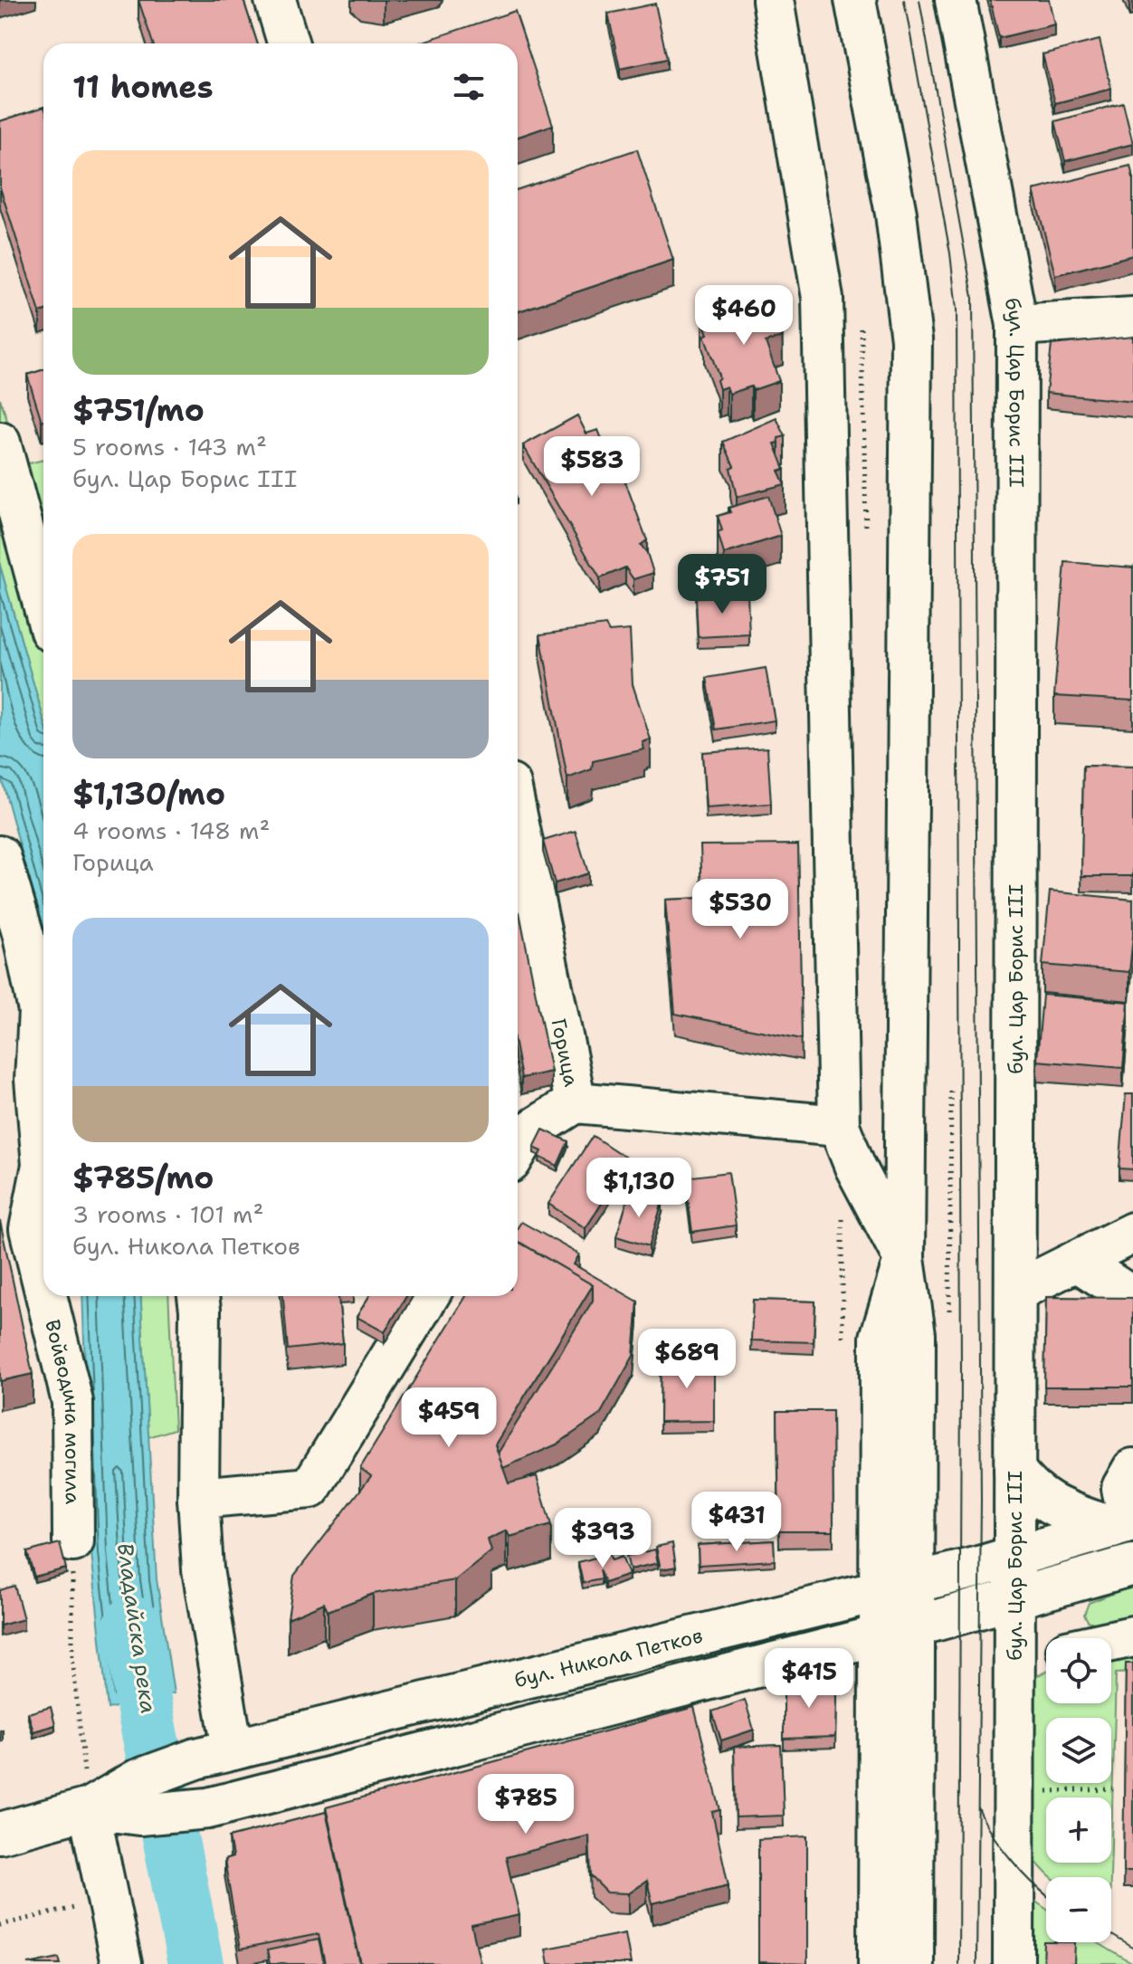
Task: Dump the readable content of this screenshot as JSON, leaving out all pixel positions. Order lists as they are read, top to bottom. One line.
{"streets":{"main road":["бул. Цар Борис III","Горица","Войводина могила","бул. Никола Петков"]},"crossings":[["бул. Цар Борис III","бул. Никола Петков"]],"water":["Владайска река"],"page":{"heading":"11 homes","list":[{"name":"$751/mo","note":"5 rooms · 143 m² · бул. Цар Борис III"},{"name":"$1,130/mo","note":"4 rooms · 148 m² · Горица"},{"name":"$785/mo","note":"3 rooms · 101 m² · бул. Никола Петков"}],"price":["$460","$583","$751","$530","$1,130","$689","$459","$431","$393","$415","$785"],"map_buttons":["+","−"]}}
